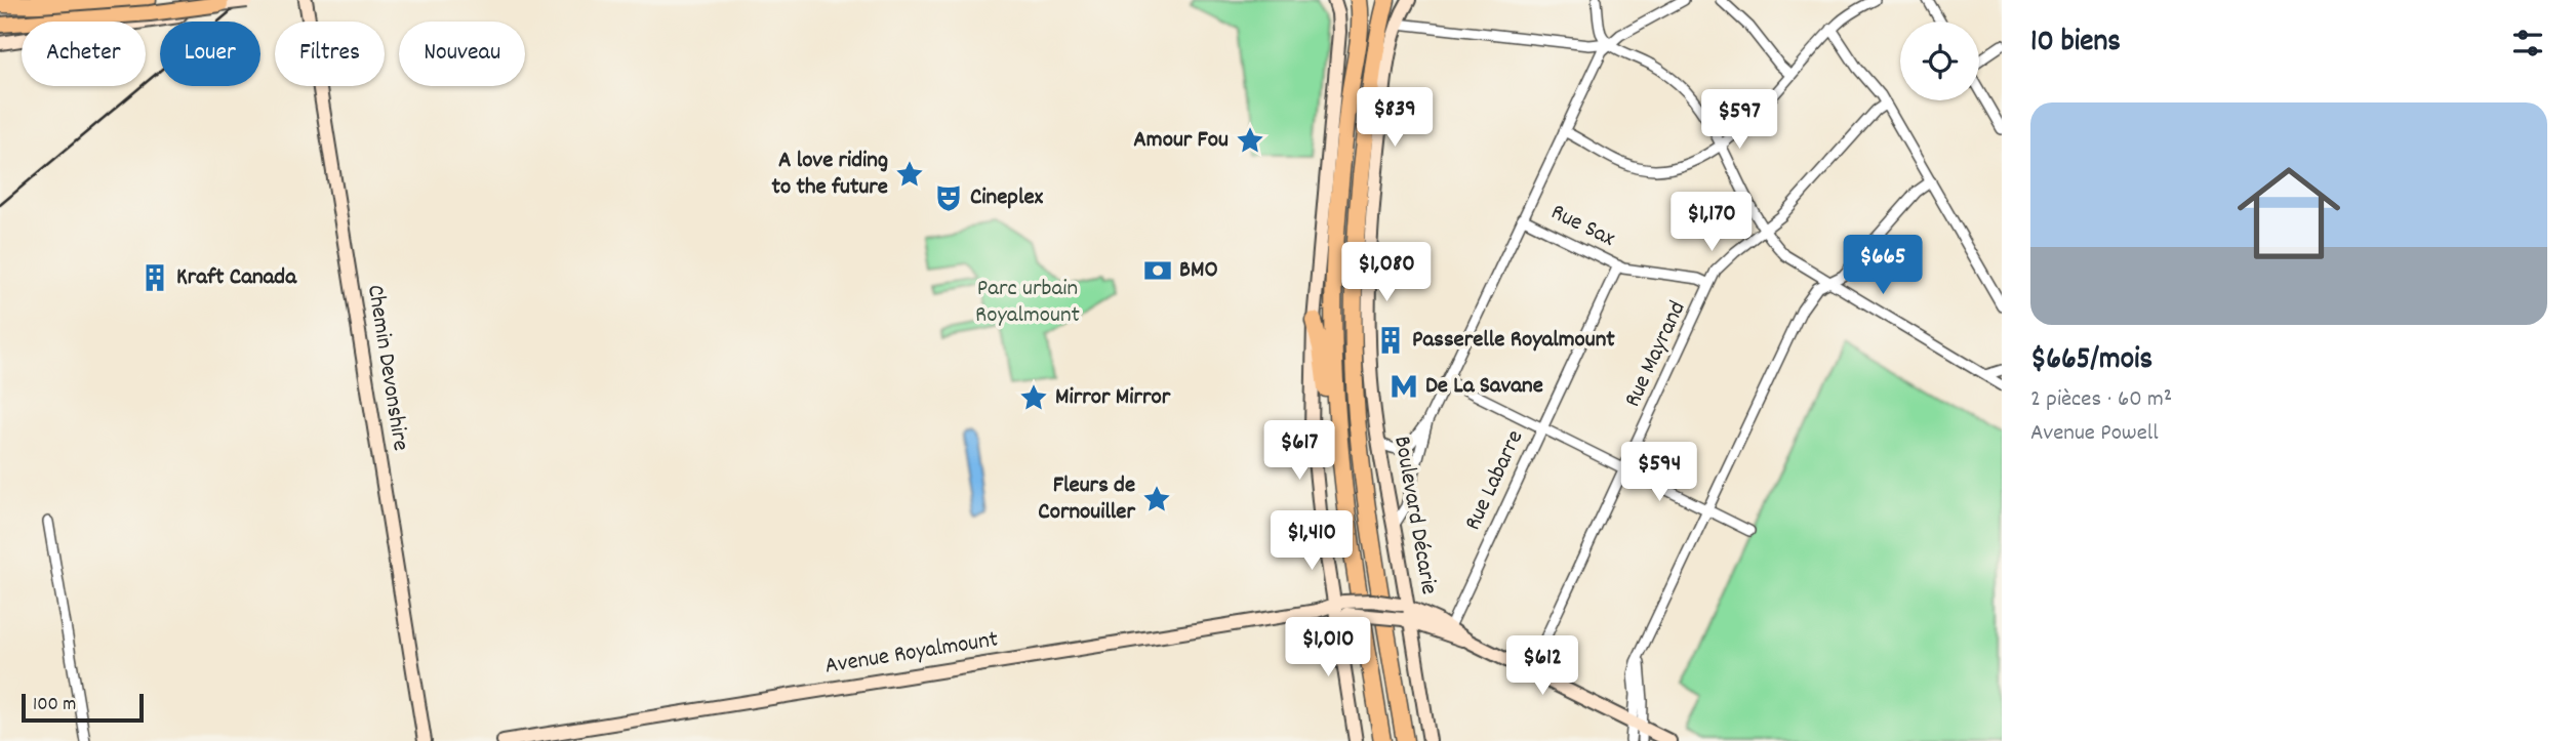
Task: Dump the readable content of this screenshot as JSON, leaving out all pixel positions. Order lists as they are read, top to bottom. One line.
{"streets":{"street":["Rue Sax","Rue Mayrand","Chemin Devonshire","Rue Labarre","Boulevard Décarie","Avenue Royalmount"]},"crossings":[["Rue Sax","Rue Mayrand"],["Rue Sax","Rue Labarre"],["Rue Mayrand","Avenue Royalmount"],["Rue Labarre","Avenue Royalmount"],["Boulevard Décarie","Avenue Royalmount"]],"parks":["Parc urbain Royalmount"],"places":{"place":["Amour Fou","A love riding to the future","Mirror Mirror","Fleurs de Cornouiller"],"theatre":["Cineplex"],"bank":["BMO"],"building":["Kraft Canada","Passerelle Royalmount"],"metro station":["De La Savane"]},"scale_bar":"100 m","page":{"heading":"10 biens","chip":["Acheter","Louer","Filtres","Nouveau"],"list":[{"name":"$665/mois","note":"2 pièces · 60 m² · Avenue Powell"}],"price":["$839","$597","$1,170","$665","$1,080","$617","$594","$1,410","$1,010","$612"],"scale":"100 m"}}
